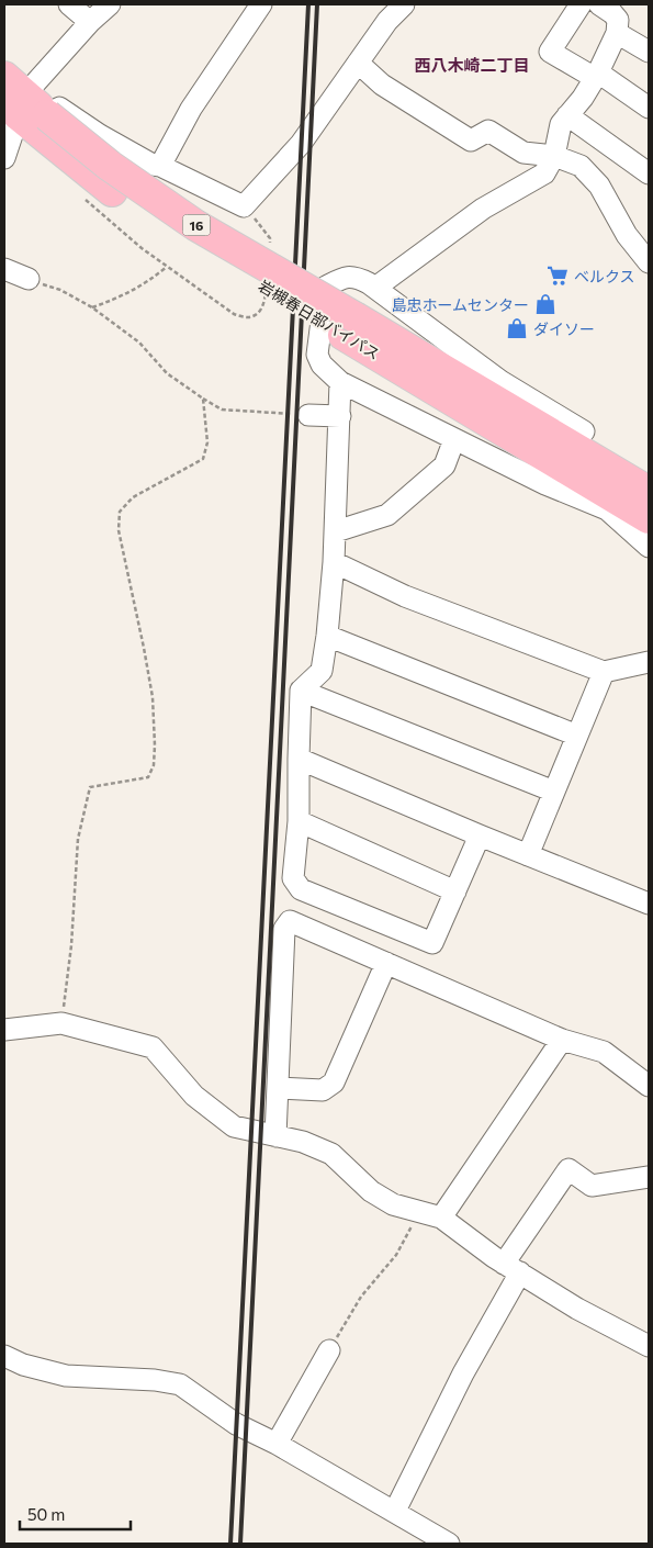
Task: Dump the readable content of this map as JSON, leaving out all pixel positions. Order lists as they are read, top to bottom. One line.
{"streets":{"highway":["16","岩槻春日部バイパス"]},"districts":["西八木崎二丁目"],"places":{"supermarket":["ベルクス"],"shop":["島忠ホームセンター","ダイソー"]},"scale_bar":"50 m"}
